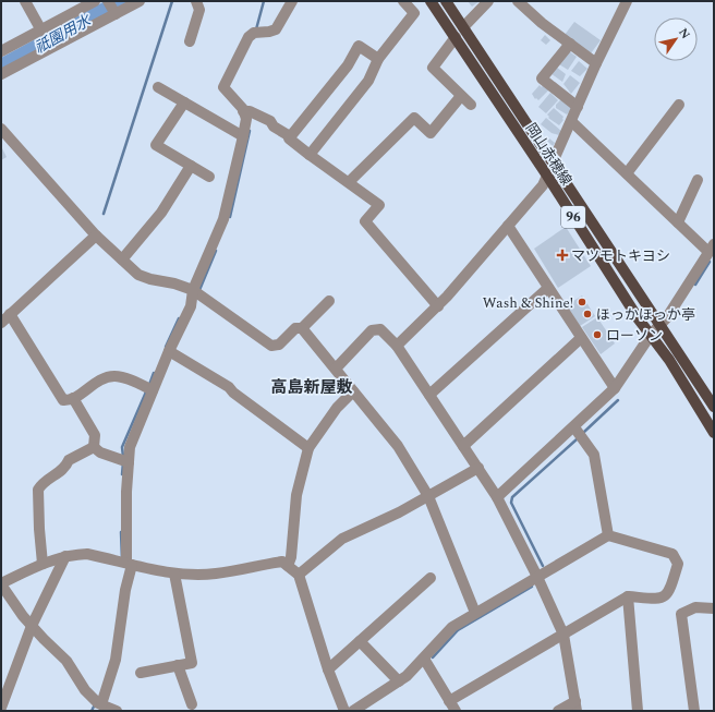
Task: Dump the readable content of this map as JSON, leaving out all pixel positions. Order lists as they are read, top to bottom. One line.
{"streets":{"main road":["岡山赤穂線","96"]},"districts":["高島新屋敷"],"water":["祇園用水"],"places":{"health":["マツモトキヨシ"],"other":["Wash & Shine!","ほっかほっか亭","ローソン"]},"north":"top right"}
